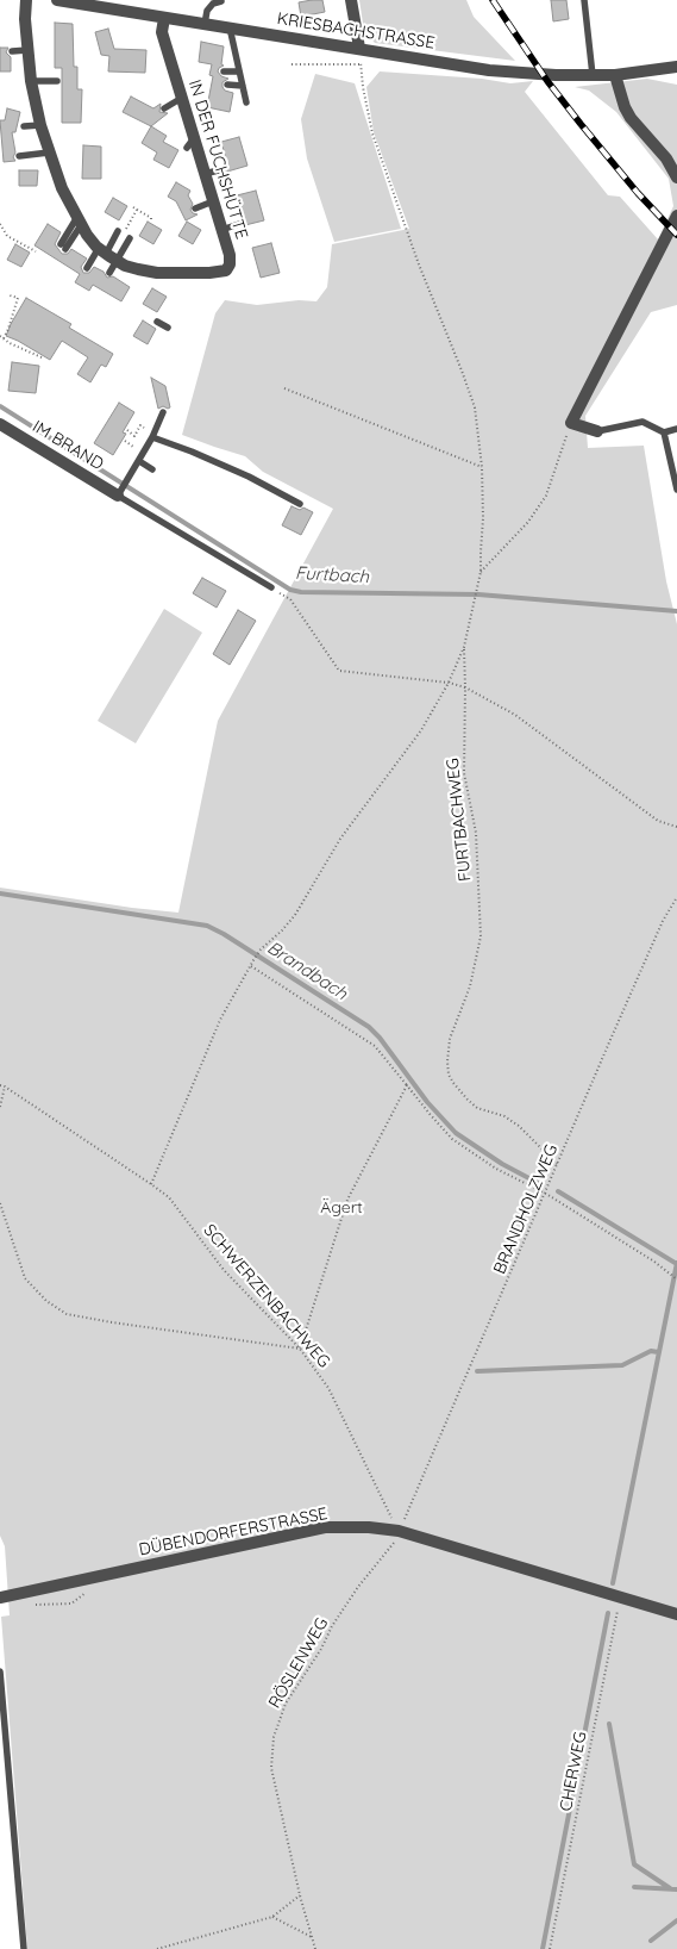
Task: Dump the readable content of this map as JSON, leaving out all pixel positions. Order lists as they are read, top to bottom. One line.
{"streets":{"street":["KRIESBACHSTRASSE","IN DER FUCHSHÜTTE","IM BRAND","DÜBENDORFERSTRASSE"],"path":["FURTBACHWEG","BRANDHOLZWEG","SCHWERZENBACHWEG","RÖSLENWEG","CHERWEG"]},"crossings":[["KRIESBACHSTRASSE","IN DER FUCHSHÜTTE"],["FURTBACHWEG","BRANDHOLZWEG"],["BRANDHOLZWEG","SCHWERZENBACHWEG"],["BRANDHOLZWEG","DÜBENDORFERSTRASSE"],["SCHWERZENBACHWEG","DÜBENDORFERSTRASSE"],["DÜBENDORFERSTRASSE","CHERWEG"]],"water":["Furtbach","Brandbach"],"parks":["Ägert"]}
